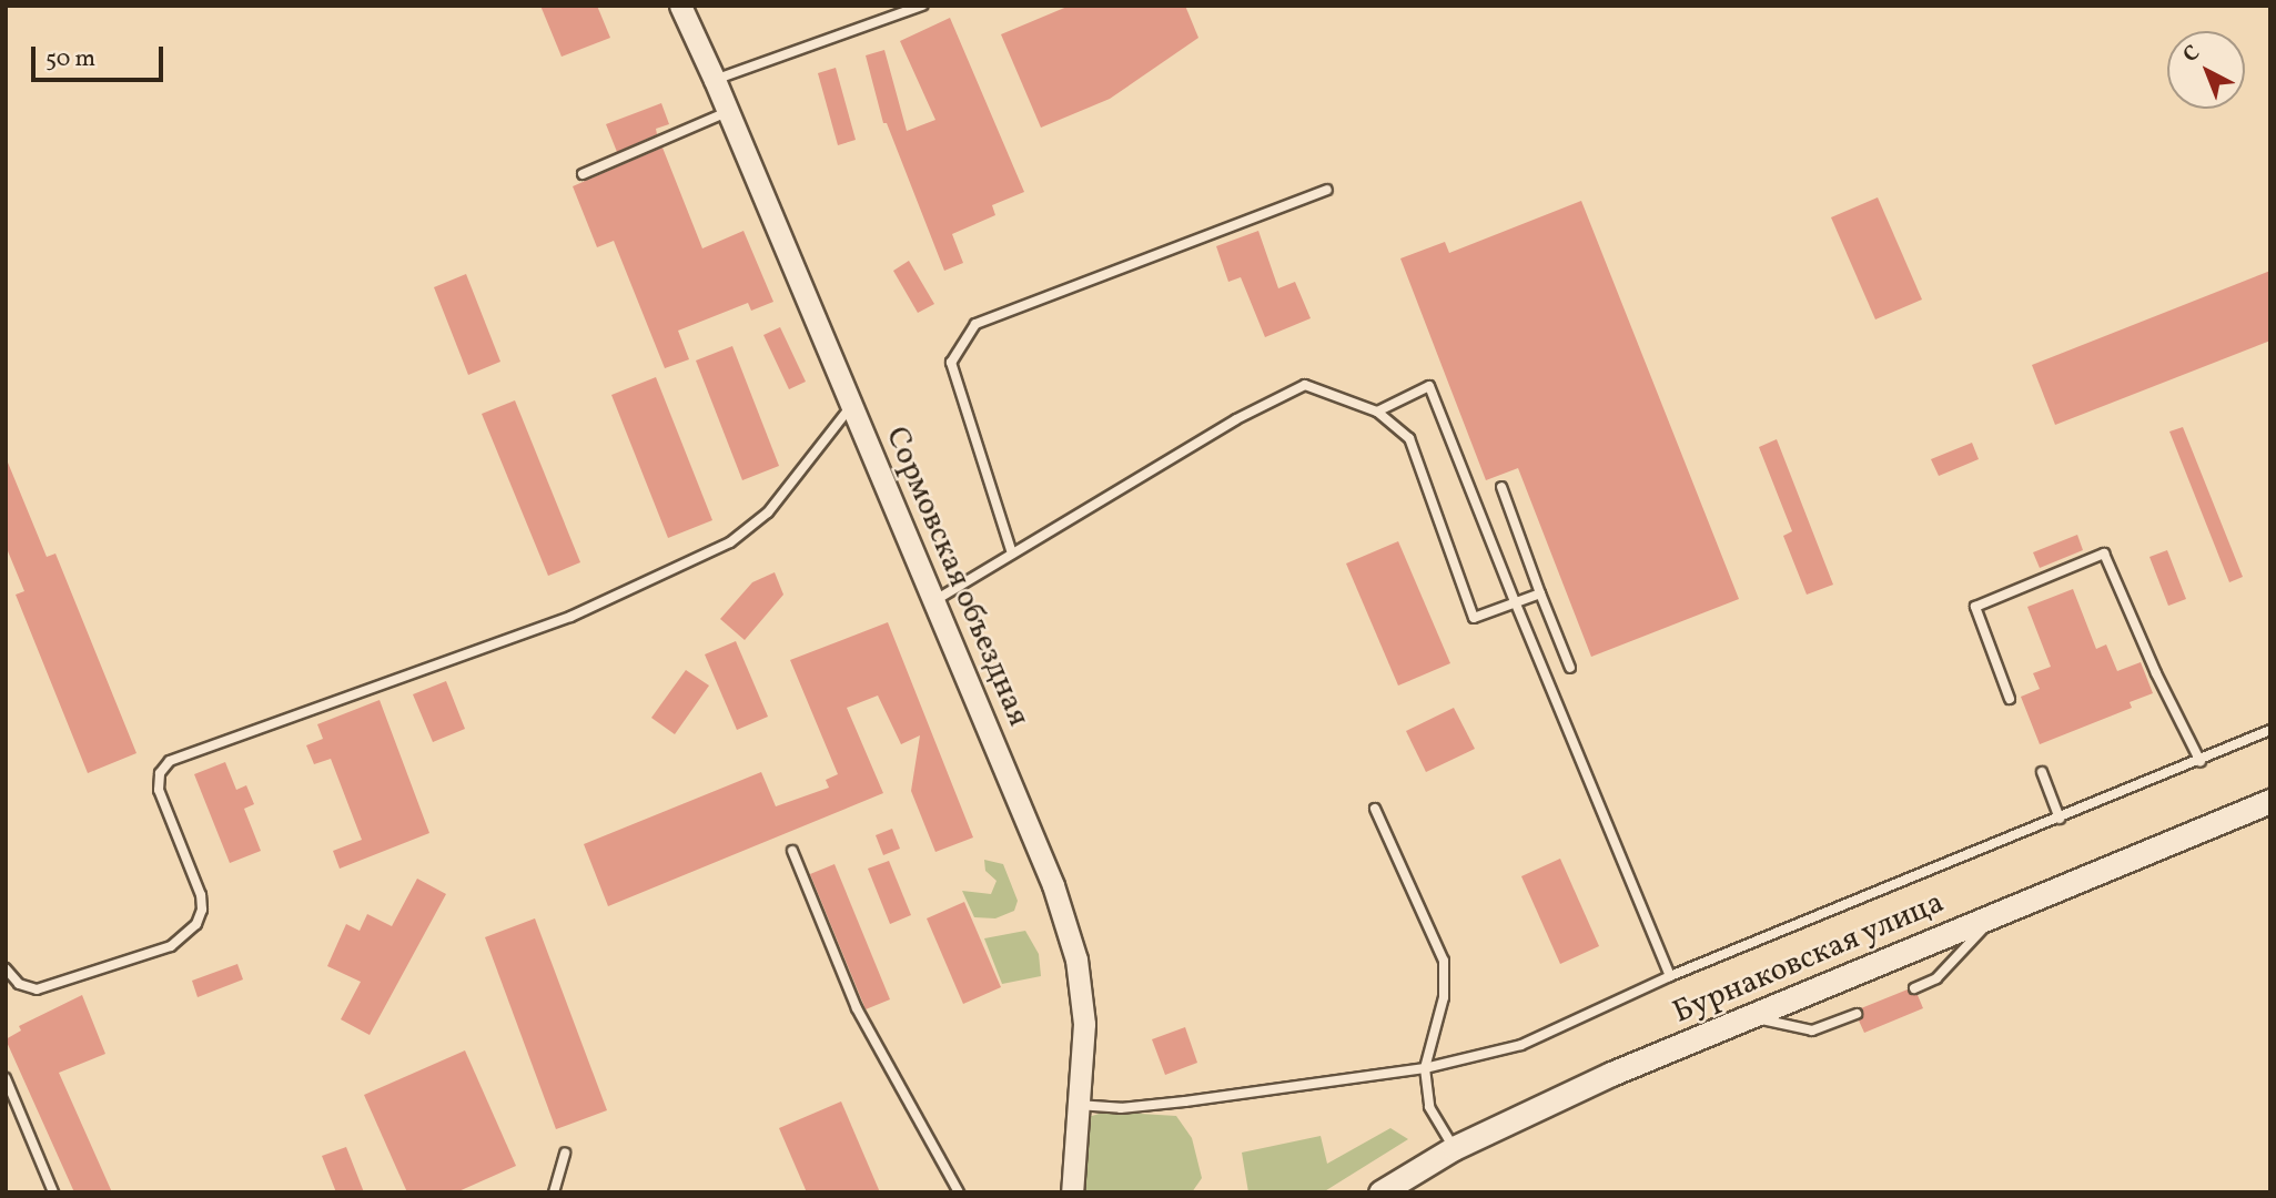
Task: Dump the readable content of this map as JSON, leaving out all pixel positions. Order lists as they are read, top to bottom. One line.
{"streets":{"main road":["Бурнаковская улица"],"street":["Сормовская объездная"]},"scale_bar":"50 m","north":"top left"}
